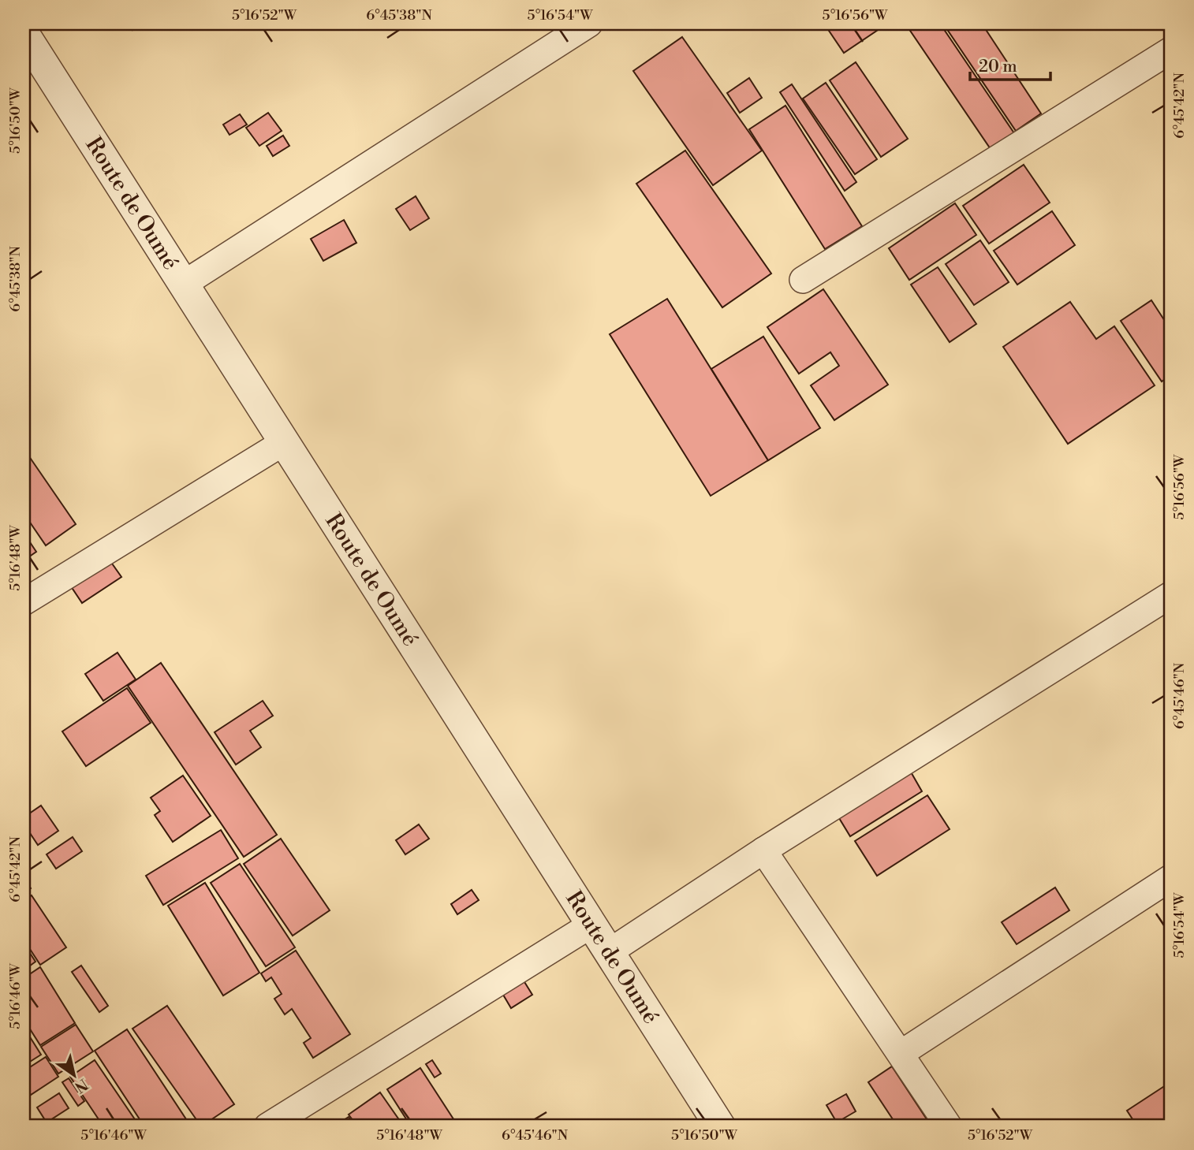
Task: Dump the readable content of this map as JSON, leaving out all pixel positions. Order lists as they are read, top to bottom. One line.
{"streets":{"street":["Route de Oumé"]},"scale_bar":"20 m","north":"bottom right","coordinates":["5°16'52\"W","6°45'38\"N","5°16'54\"W","5°16'56\"W","6°45'42\"N","5°16'50\"W","5°16'48\"W","6°45'46\"N","5°16'46\"W"]}
